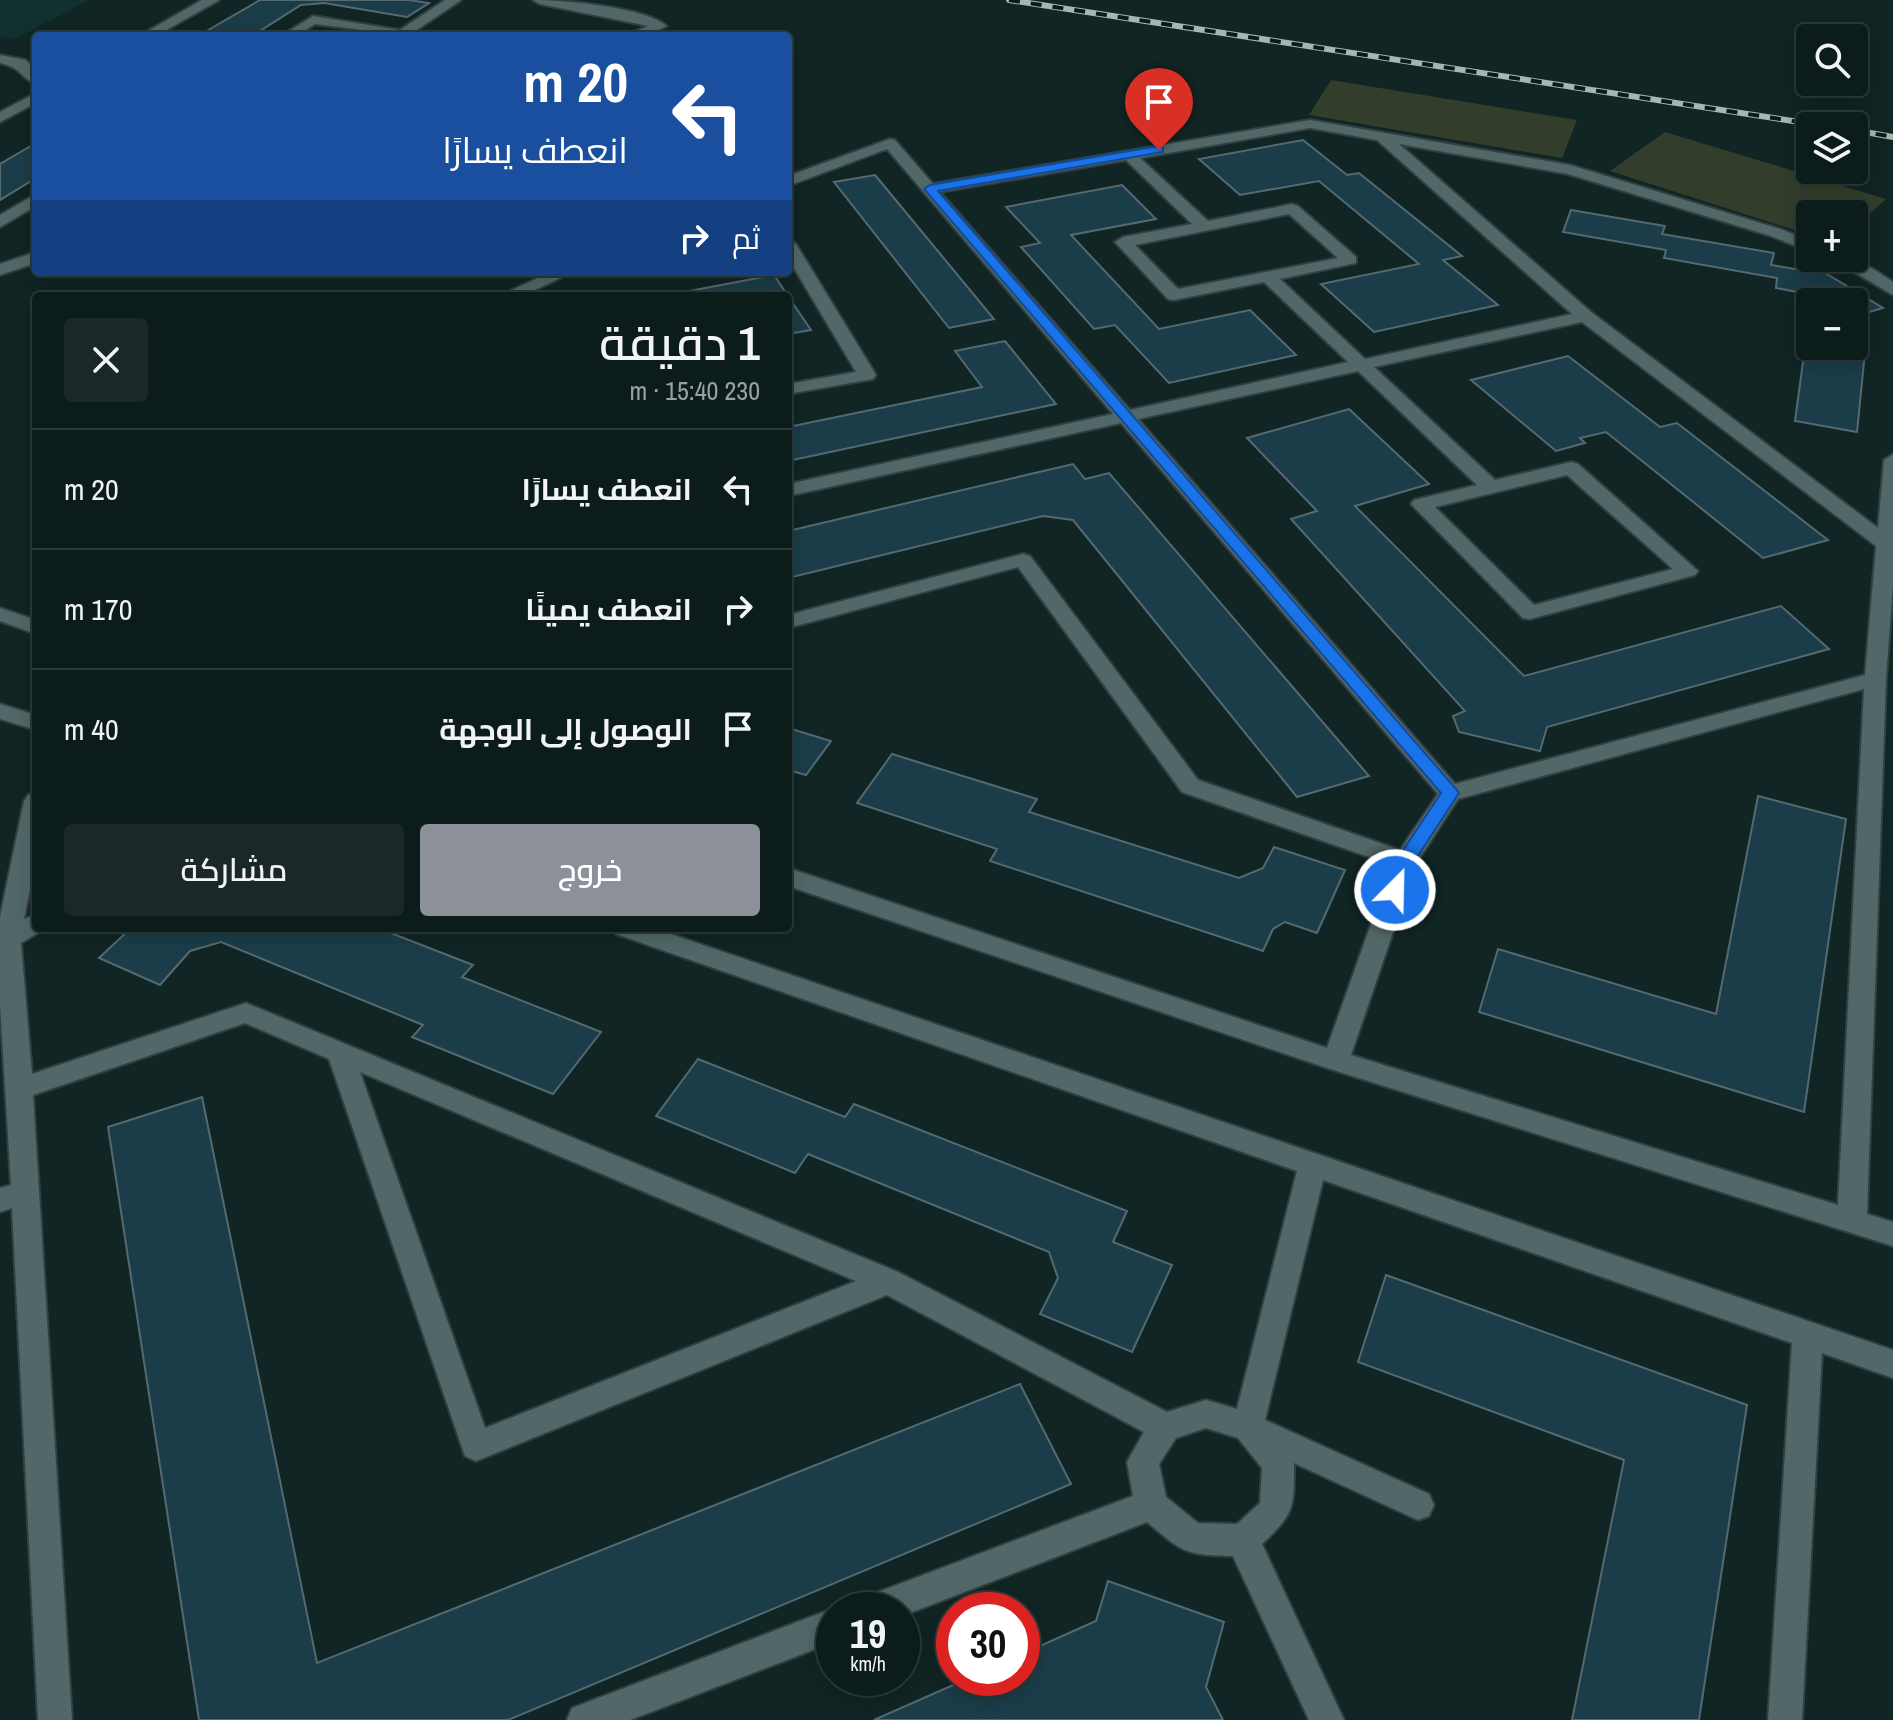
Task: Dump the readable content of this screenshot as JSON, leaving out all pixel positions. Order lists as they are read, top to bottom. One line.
{"page":{"map_buttons":["+","−"],"turn":["20 m","انعطف يسارًا"],"then":"ثم","heading":["1 دقيقة","230 m · 15:40"],"list":[{"name":"انعطف يسارًا","value":"20 m"},{"name":"انعطف يمينًا","value":"170 m"},{"name":"الوصول إلى الوجهة","value":"40 m"}],"buttons":["خروج","مشاركة"],"speed":"19 km/h","limit":"30"}}
